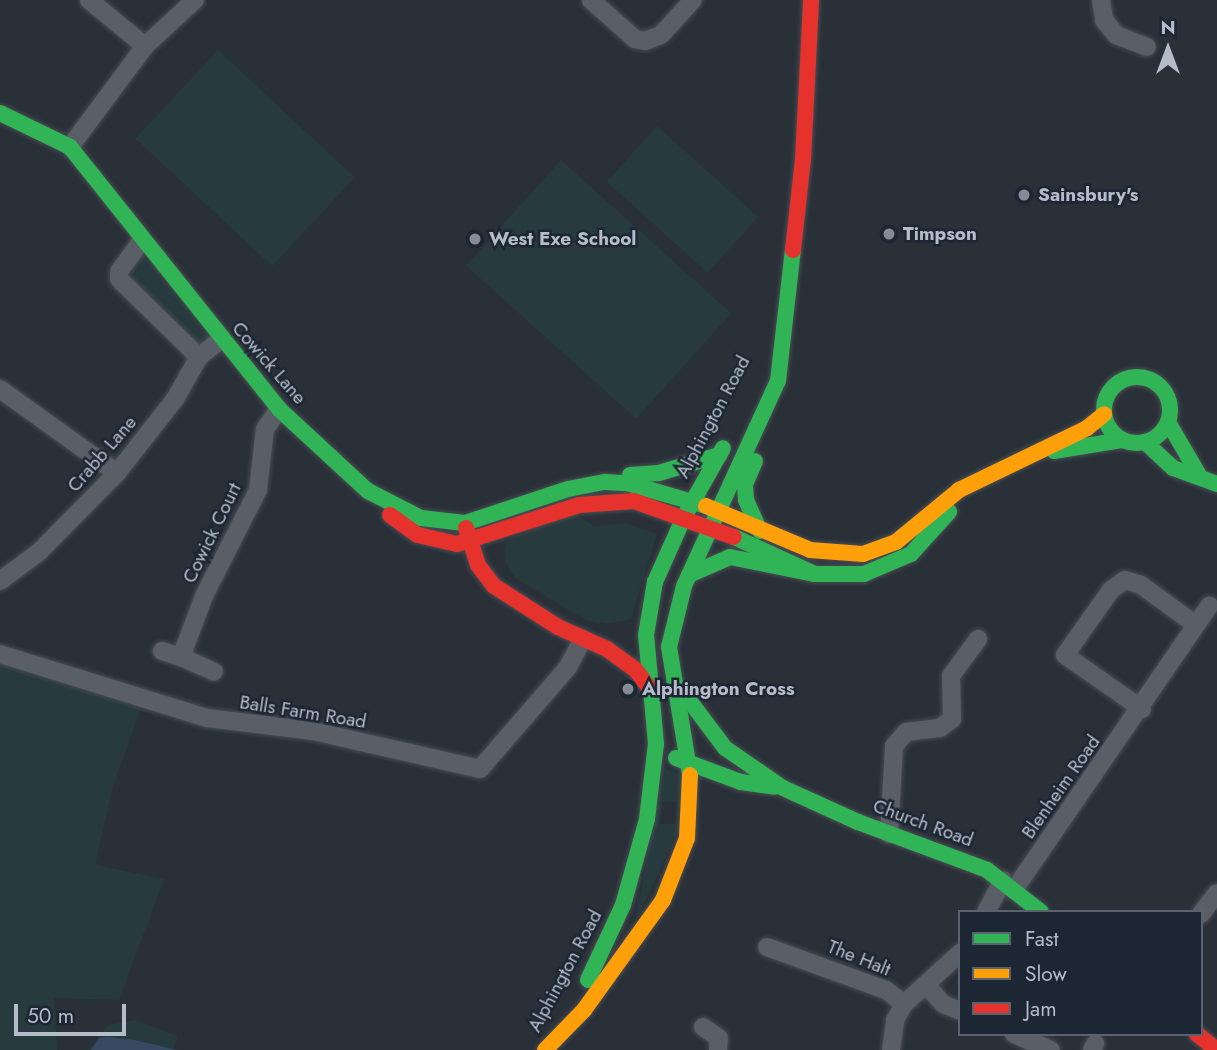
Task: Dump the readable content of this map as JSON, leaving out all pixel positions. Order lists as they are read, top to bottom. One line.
{"streets":{"main road":["Cowick Lane","Alphington Road","Church Road"],"street":["Crabb Lane","Cowick Court","Balls Farm Road","Blenheim Road","The Halt"]},"crossings":[["Cowick Lane","Crabb Lane"],["Cowick Lane","Cowick Court"],["Alphington Road","Church Road"],["Blenheim Road","Church Road"]],"places":["Sainsbury's","Timpson","West Exe School","Alphington Cross"],"legend":["Fast","Slow","Jam"],"scale_bar":"50 m","north":"top"}
